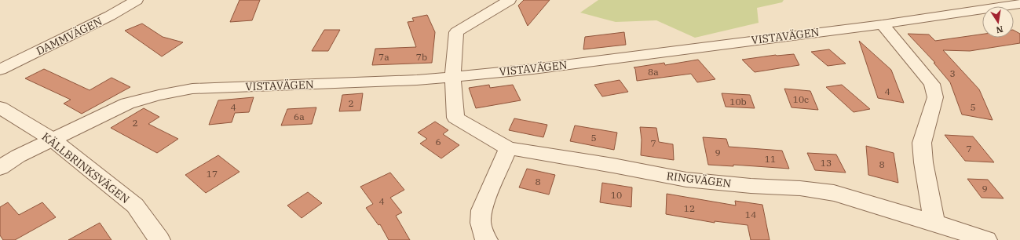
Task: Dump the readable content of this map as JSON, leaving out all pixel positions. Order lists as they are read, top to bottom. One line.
{"streets":{"street":["DAMMVÄGEN","VISTAVÄGEN","KÄLLBRINKSVÄGEN","RINGVÄGEN"]},"crossings":[["VISTAVÄGEN","KÄLLBRINKSVÄGEN"],["VISTAVÄGEN","RINGVÄGEN"]],"house_numbers":["7a","7b","8a","3","4","10c","10b","2","4","5","6a","2","5","6","7","7","9","11","13","8","17","8","9","10","4","12","14"],"north":"bottom"}
